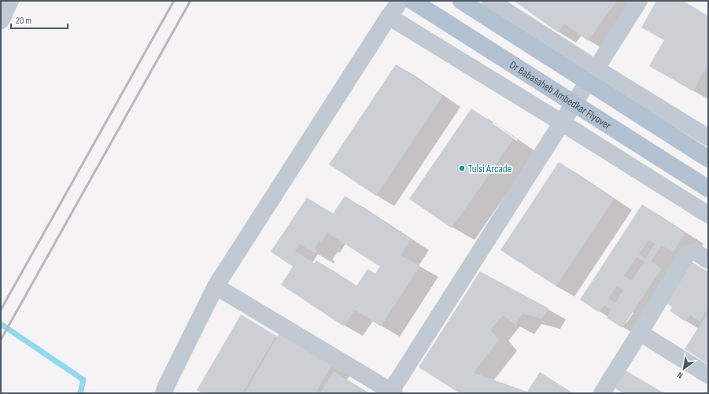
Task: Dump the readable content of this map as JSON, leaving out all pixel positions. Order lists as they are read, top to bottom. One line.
{"streets":{"main road":["Dr Babasaheb Ambedkar Flyover"]},"places":["Tulsi Arcade"],"scale_bar":"20 m","north":"bottom left"}
